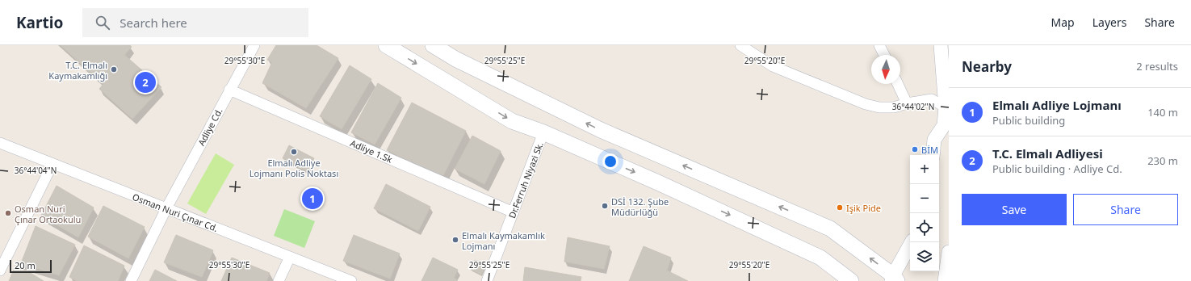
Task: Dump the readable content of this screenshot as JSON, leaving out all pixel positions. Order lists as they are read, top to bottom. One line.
{"streets":{"street":["Adliye Cd.","Adliye 1.Sk","Dr.Ferruh Niyazi Sk.","Osman Nuri Çınar Cd."]},"crossings":[["Adliye Cd.","Adliye 1.Sk"],["Adliye Cd.","Osman Nuri Çınar Cd."],["Adliye 1.Sk","Dr.Ferruh Niyazi Sk."]],"places":["T.C. Elmalı Kaymakamlığı","BİM","Elmalı Adliye Lojmanı Polis Noktası","DSİ 132. Şube Müdürlüğü","Işik Pide","Osman Nuri Çınar Ortaokulu","Elmalı Kaymakamlık Lojmanı"],"scale_bar":"20 m","north":"bottom","page":{"header":"Kartio","search":"Search here","nav":["Map","Layers","Share"],"heading":["Nearby","2 results"],"pins":["2","1"],"list":[{"mark":"1","name":"Elmalı Adliye Lojmanı","note":"Public building","value":"140 m"},{"mark":"2","name":"T.C. Elmalı Adliyesi","note":"Public building · Adliye Cd.","value":"230 m"}],"map_buttons":["+","−"],"buttons":["Save","Share"],"scale":"20 m"},"coordinates":["29°55'30\"E","29°55'25\"E","29°55'20\"E","36°44'02\"N","36°44'04\"N"]}
